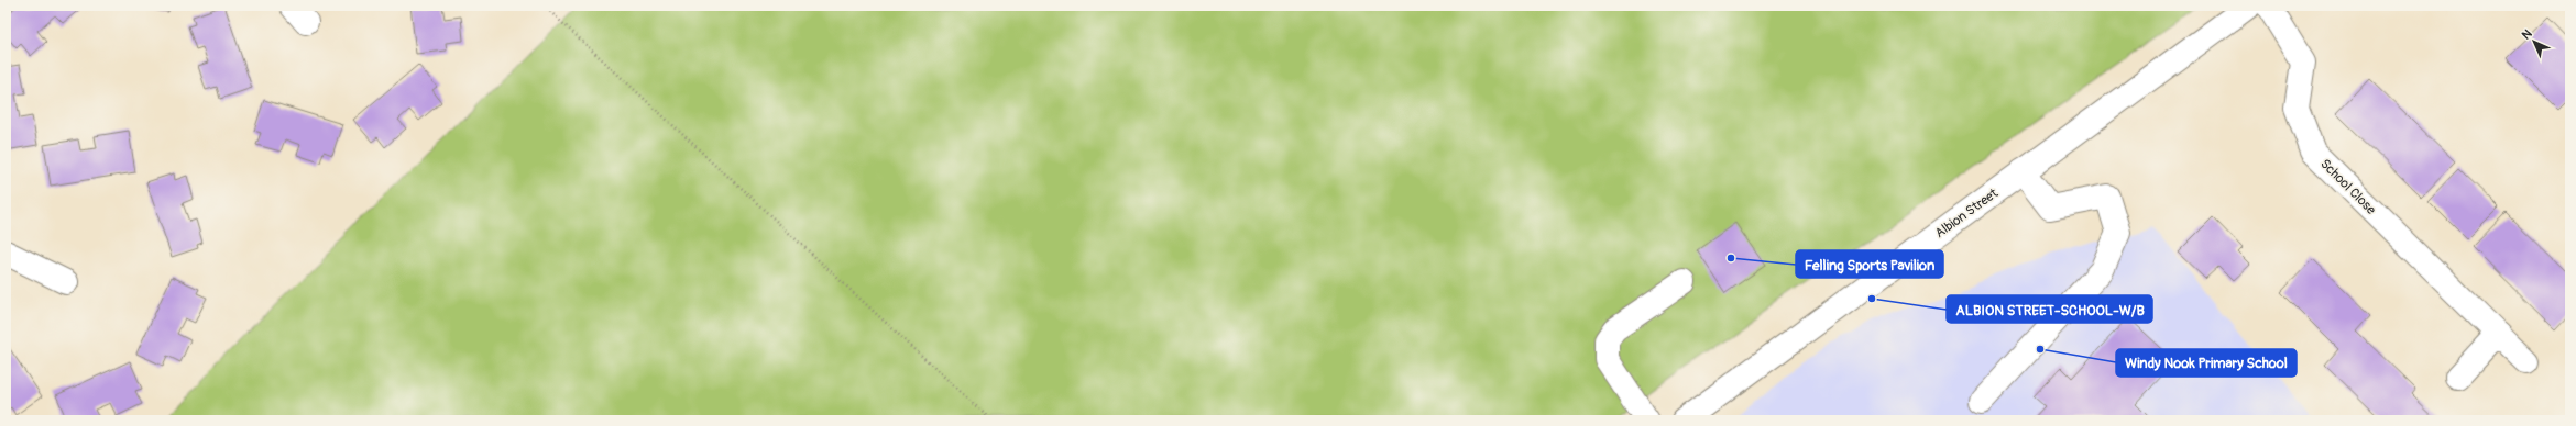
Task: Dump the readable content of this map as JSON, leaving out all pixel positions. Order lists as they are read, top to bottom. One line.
{"streets":{"street":["School Close","Albion Street"]},"places":["Felling Sports Pavilion","ALBION STREET-SCHOOL-W/B","Windy Nook Primary School"],"north":"top left"}
